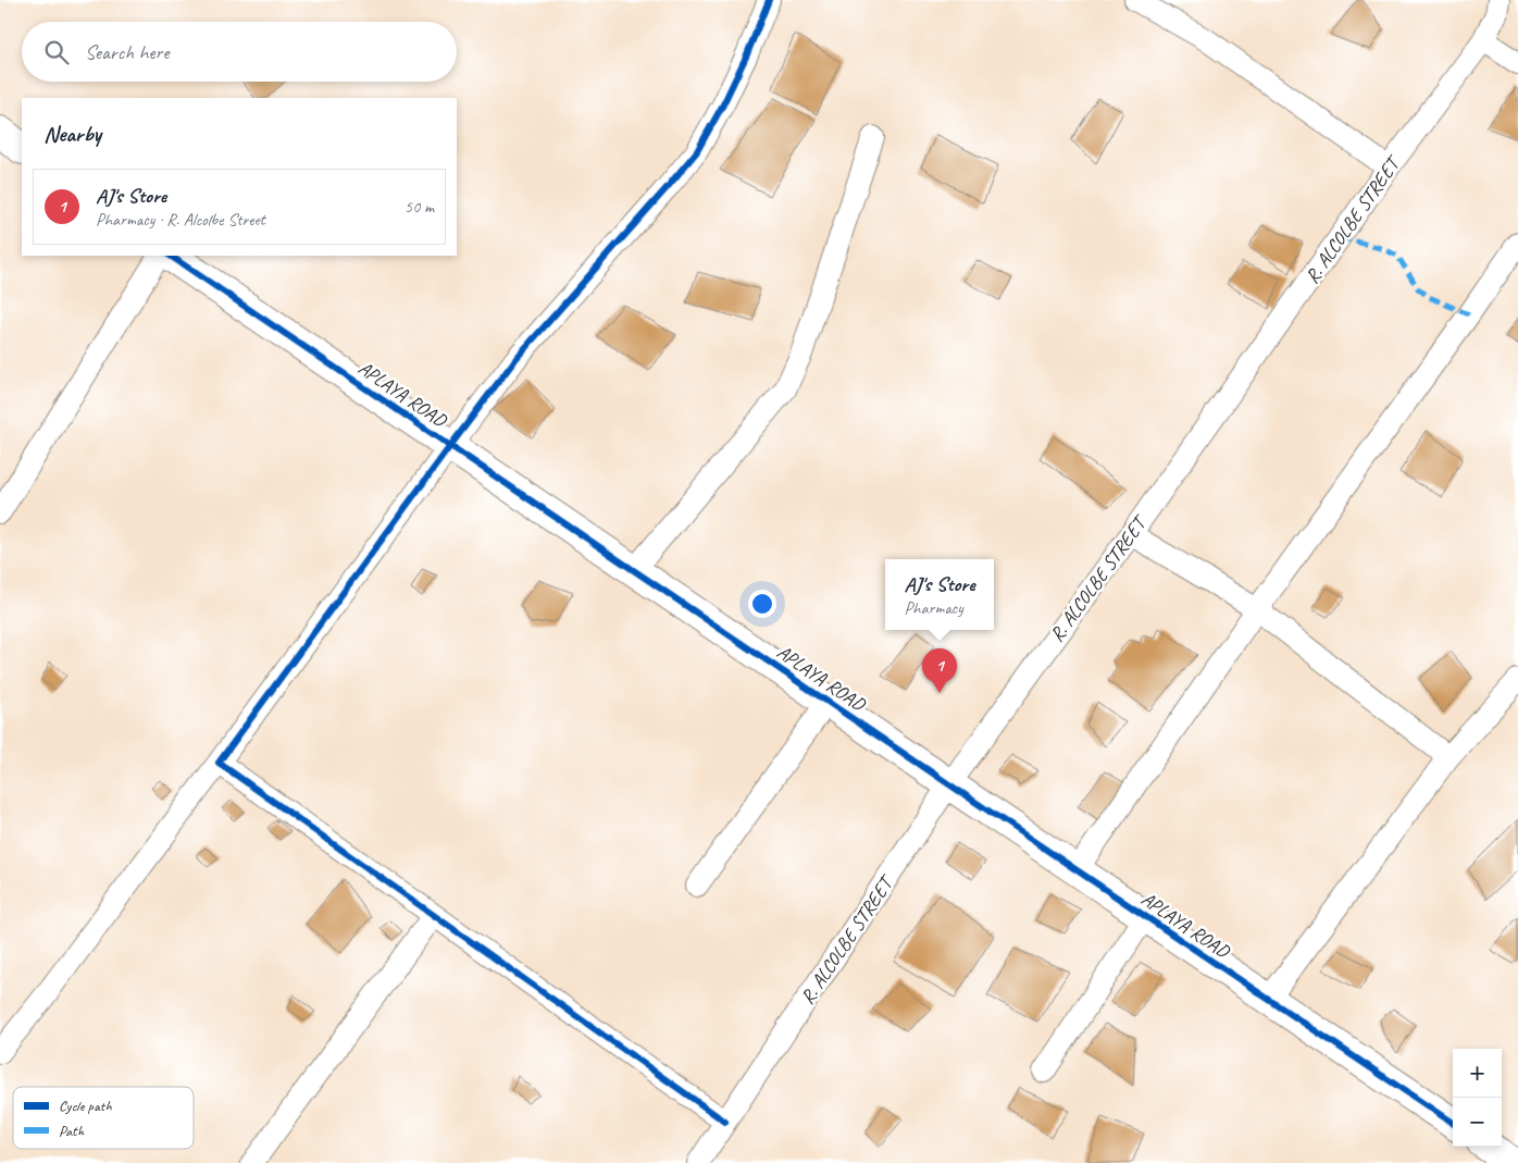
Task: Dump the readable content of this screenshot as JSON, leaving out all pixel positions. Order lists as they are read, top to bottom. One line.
{"streets":{"street":["R. ALCOLBE STREET","APLAYA ROAD"]},"crossings":[["R. ALCOLBE STREET","APLAYA ROAD"]],"legend":["Cycle path","Path"],"page":{"search":"Search here","heading":"Nearby","list":[{"mark":"1","name":"AJ's Store","note":"Pharmacy · R. Alcolbe Street","value":"50 m"}],"popup":["AJ's Store","Pharmacy"],"pins":"1","map_buttons":["+","−"]}}
